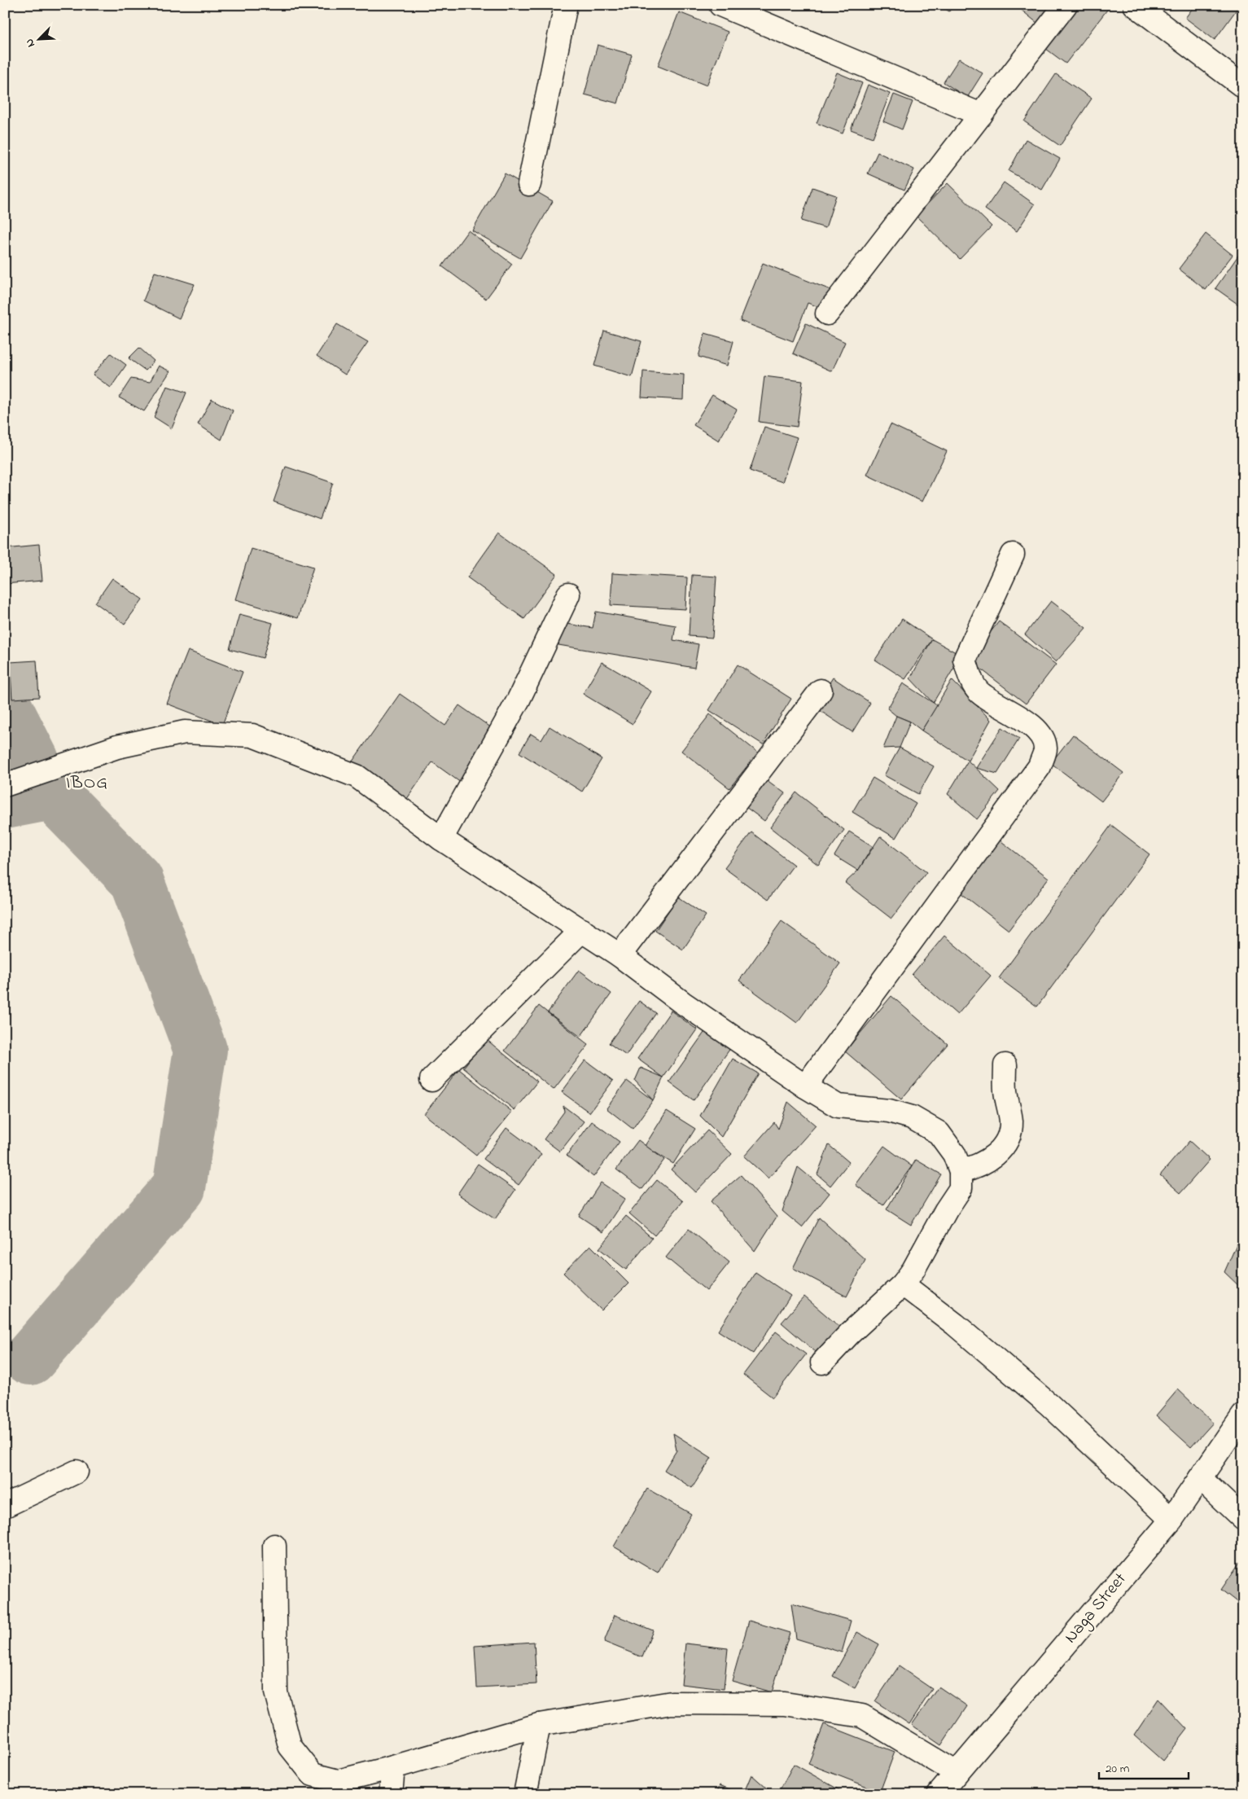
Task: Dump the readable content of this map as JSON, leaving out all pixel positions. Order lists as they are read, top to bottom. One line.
{"streets":{"street":["Naga Street"]},"districts":["IBOG"],"scale_bar":"20 m","north":"bottom left"}
